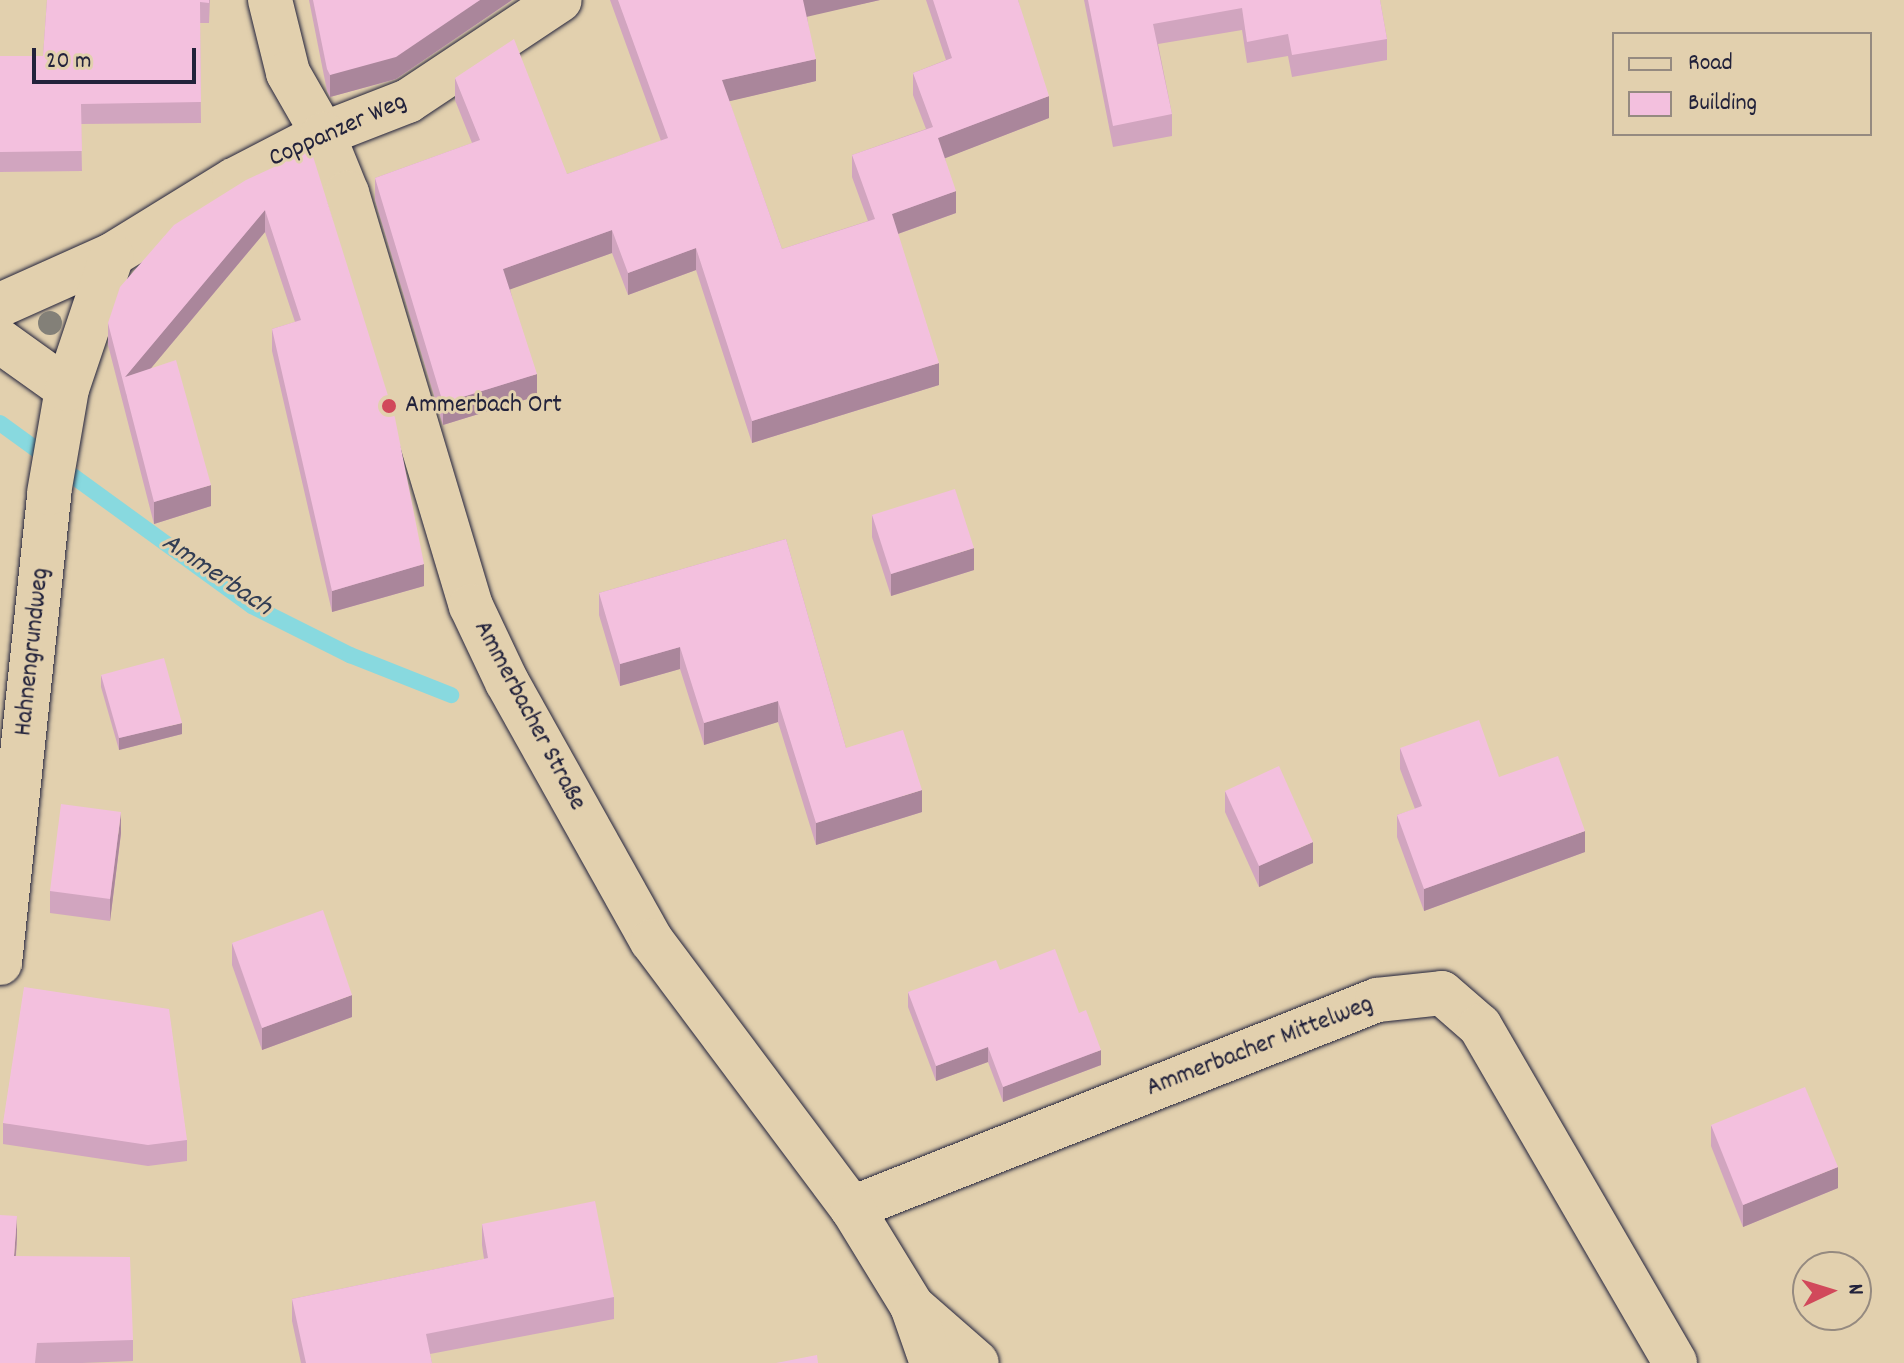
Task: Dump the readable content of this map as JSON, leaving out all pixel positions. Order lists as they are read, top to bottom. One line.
{"streets":{"street":["Coppanzer Weg","Hahnengrundweg","Ammerbacher Straße","Ammerbacher Mittelweg"]},"crossings":[["Coppanzer Weg","Hahnengrundweg"],["Coppanzer Weg","Ammerbacher Straße"],["Ammerbacher Straße","Ammerbacher Mittelweg"]],"water":["Ammerbach"],"places":["Ammerbach Ort"],"legend":["Road","Building"],"scale_bar":"20 m","north":"right"}
